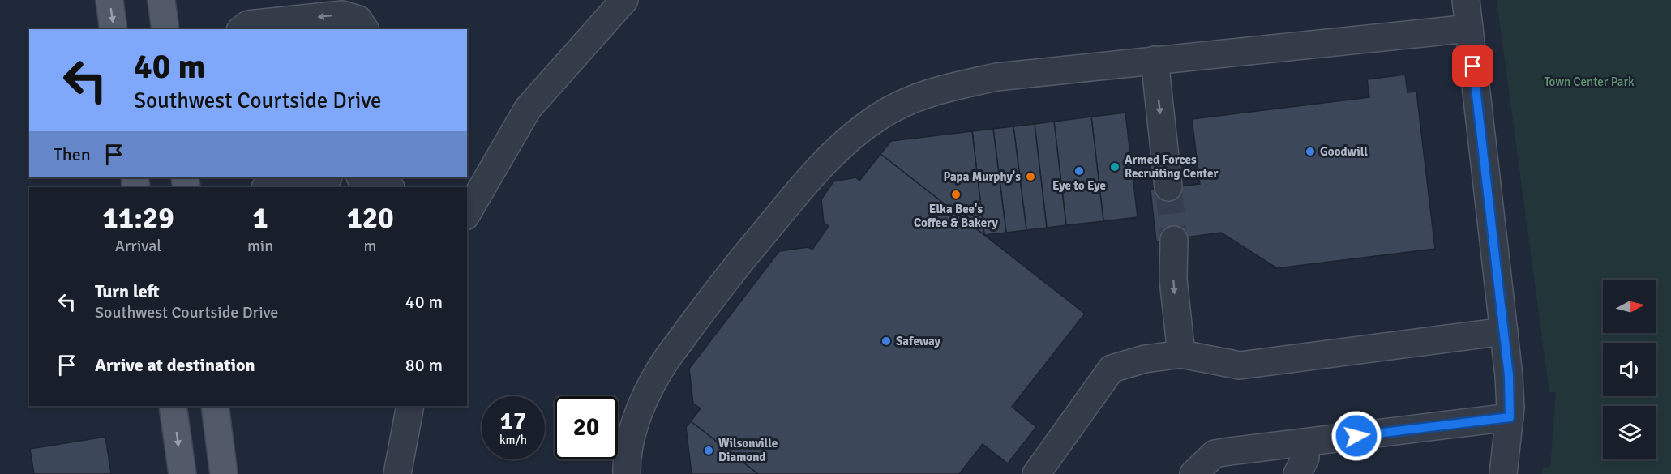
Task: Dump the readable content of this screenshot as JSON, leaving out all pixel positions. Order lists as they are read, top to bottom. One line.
{"parks":["Town Center Park"],"places":["Goodwill","Armed Forces Recruiting Center","Eye to Eye","Papa Murphy's","Elka Bee's Coffee & Bakery","Safeway","Wilsonville Diamond"],"north":"right","page":{"turn":["40 m","Southwest Courtside Drive"],"then":"Then","eta":["11:29","Arrival","1","min","120","m"],"list":[{"name":"Turn left","note":"Southwest Courtside Drive","value":"40 m"},{"name":"Arrive at destination","value":"80 m"}],"speed":"17 km/h","limit":"20"}}
